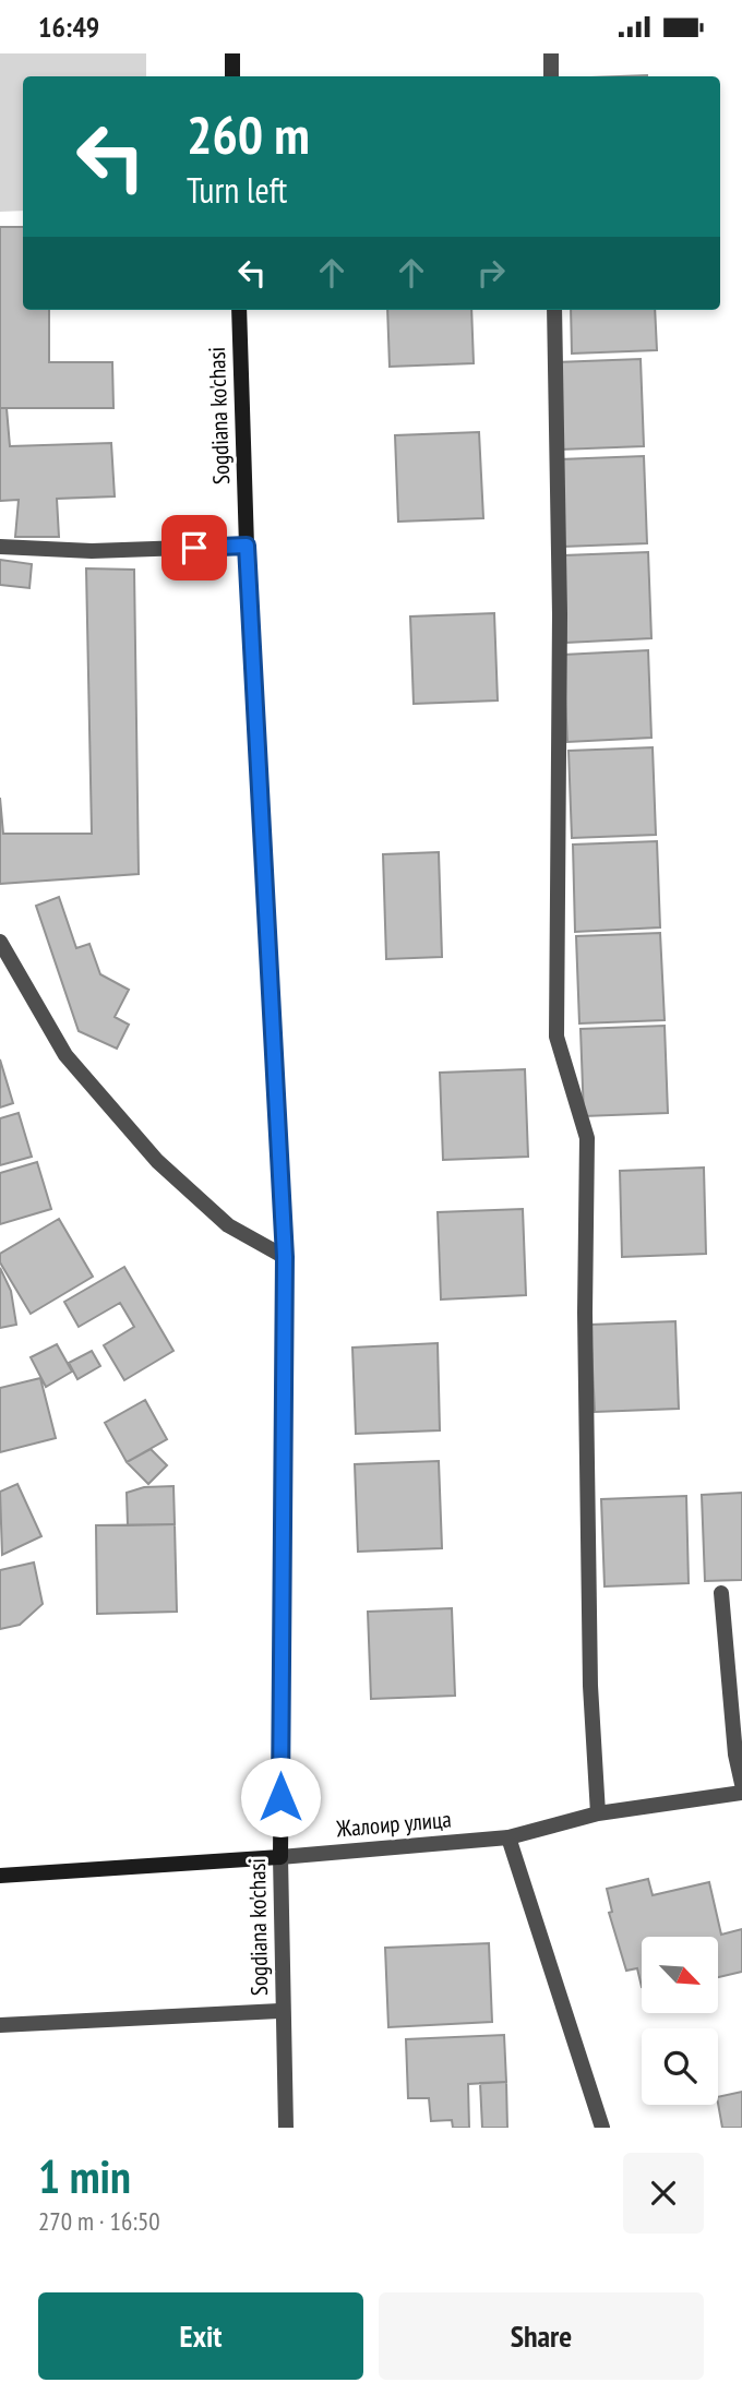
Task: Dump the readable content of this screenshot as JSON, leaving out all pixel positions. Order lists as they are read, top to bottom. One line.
{"streets":{"street":["Sogdiana ko'chasi","Жалоир улица"]},"crossings":[["Sogdiana ko'chasi","Жалоир улица"]],"north":"bottom right","page":{"status":"16:49","turn":["260 m","Turn left"],"heading":["1 min","270 m · 16:50"],"buttons":["Exit","Share"]}}
